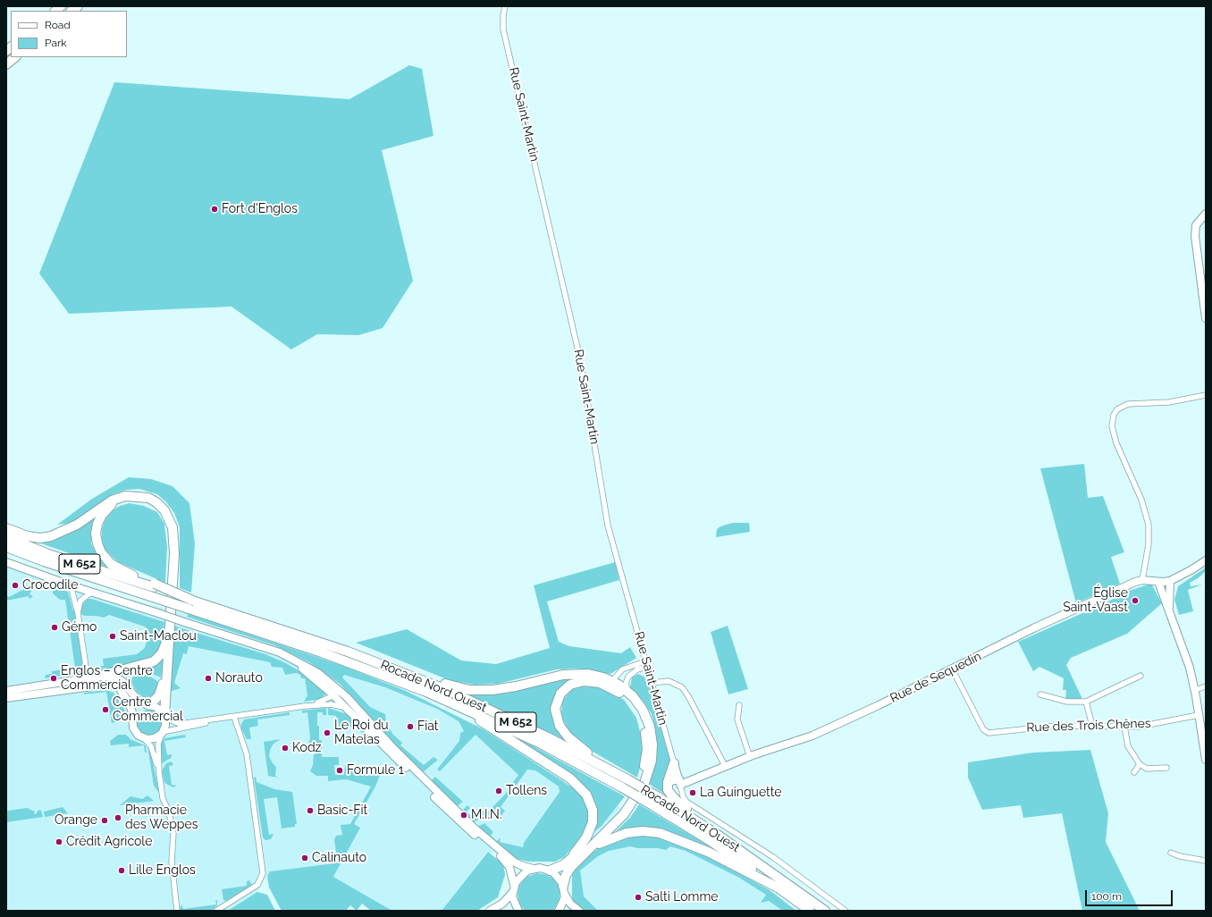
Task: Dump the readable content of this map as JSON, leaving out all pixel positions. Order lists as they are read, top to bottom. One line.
{"streets":{"highway":["M 652","Rocade Nord Ouest"],"street":["Rue Saint-Martin","Rue de Sequedin","Rue des Trois Chênes"]},"crossings":[["Rue Saint-Martin","Rue de Sequedin"],["M 652","Rocade Nord Ouest"],["Rue de Sequedin","Rue des Trois Chênes"]],"places":["Fort d'Englos","Crocodile","Église Saint-Vaast","Gémo","Saint-Maclou","Englos – Centre Commercial","Norauto","Centre Commercial","Fiat","Le Roi du Matelas","Kodz","Formule 1","Tollens","La Guinguette","Basic-Fit","M.I.N.","Pharmacie des Weppes","Orange","Crédit Agricole","Calinauto","Lille Englos","Salti Lomme"],"legend":["Road","Park"],"scale_bar":"100 m"}
